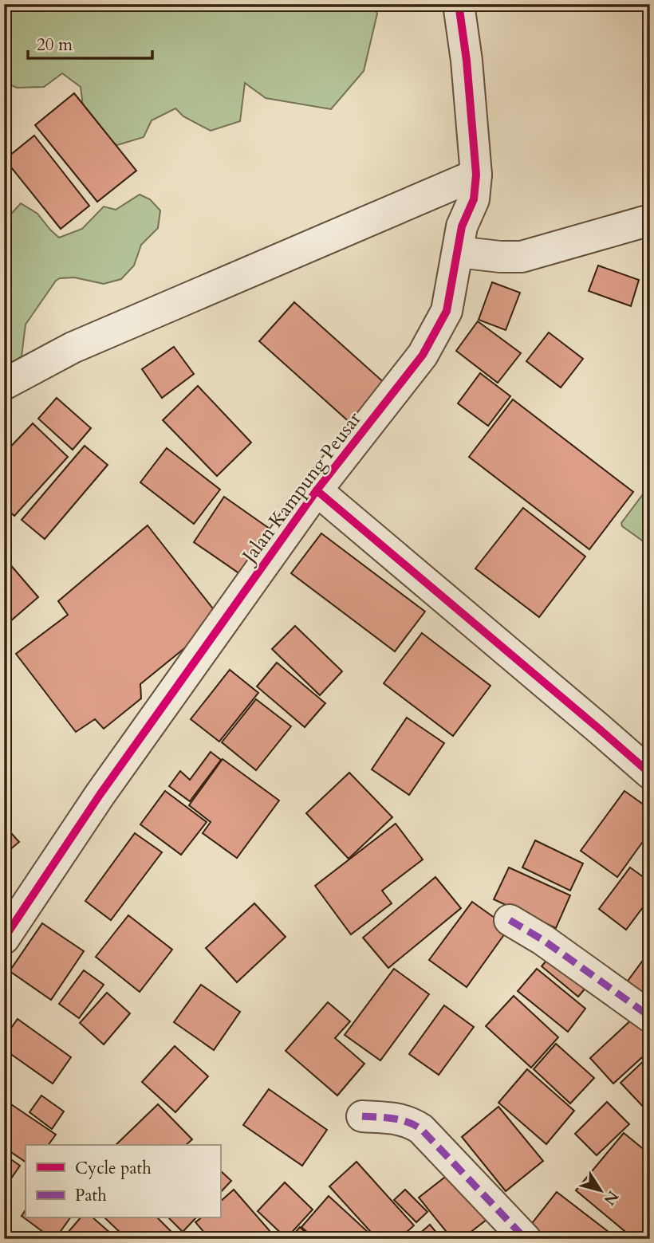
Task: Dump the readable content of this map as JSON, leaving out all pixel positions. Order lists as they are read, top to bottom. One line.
{"streets":{"street":["Jalan Kampung Peusar"]},"legend":["Cycle path","Path"],"scale_bar":"20 m","north":"bottom right"}
